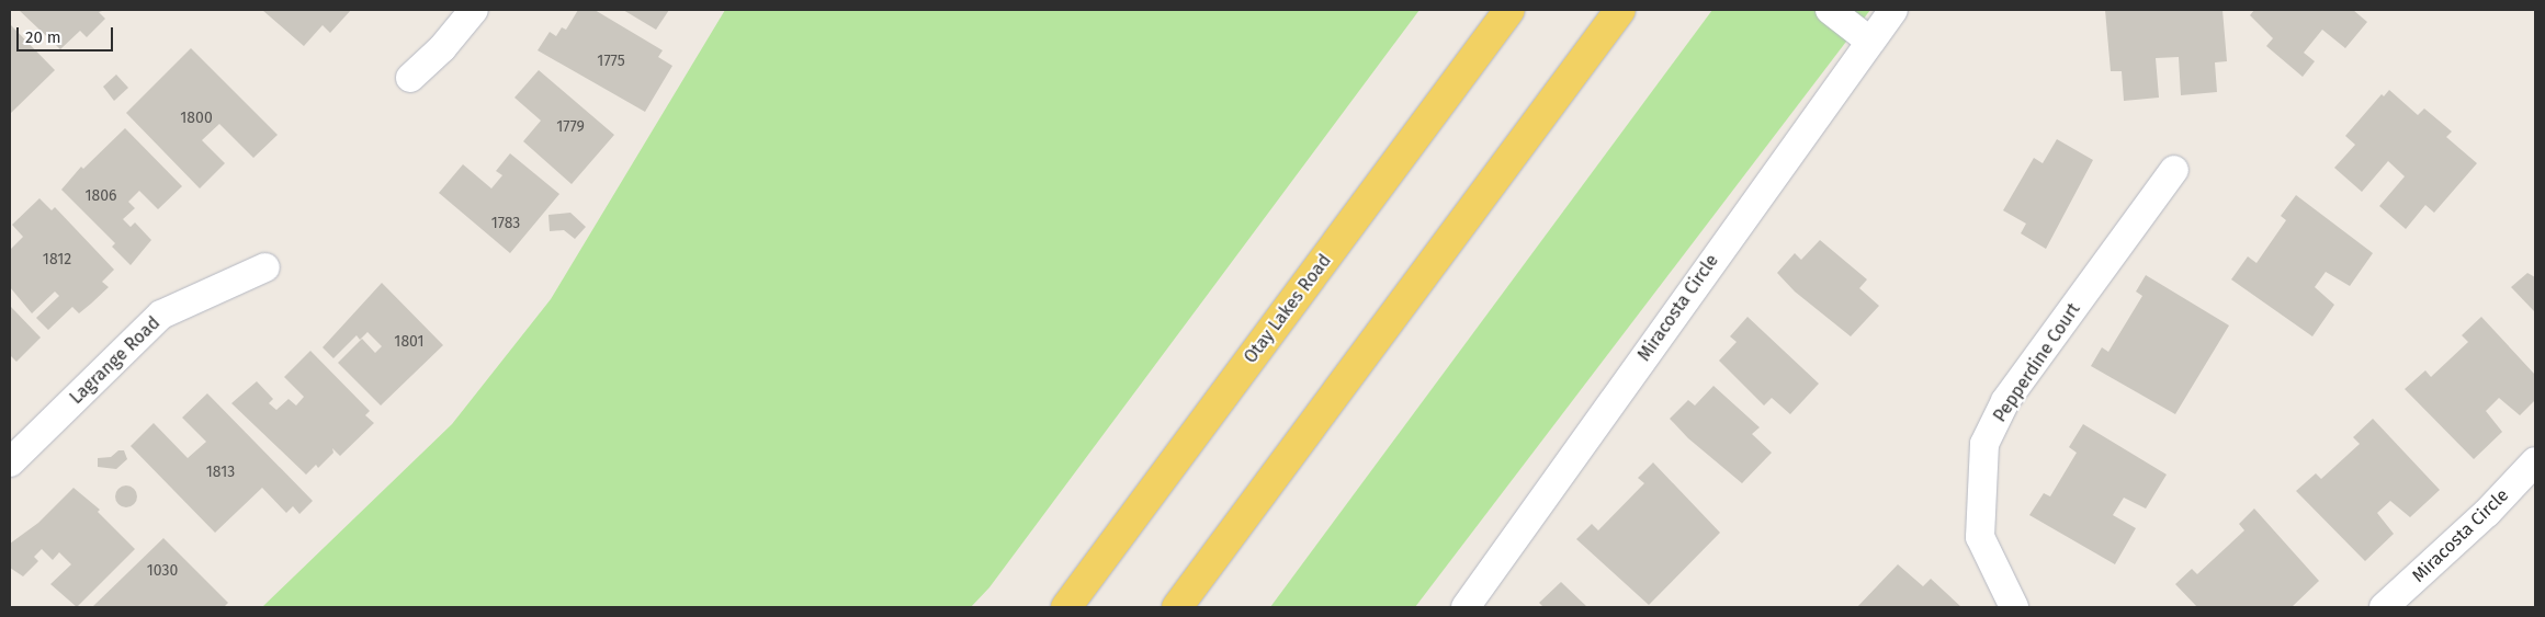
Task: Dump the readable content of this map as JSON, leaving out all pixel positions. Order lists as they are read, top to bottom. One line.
{"streets":{"main road":["Otay Lakes Road"],"street":["Miracosta Circle","Lagrange Road","Pepperdine Court"]},"house_numbers":["1775","1800","1779","1806","1783","1812","1801","1813","1030"],"scale_bar":"20 m"}
